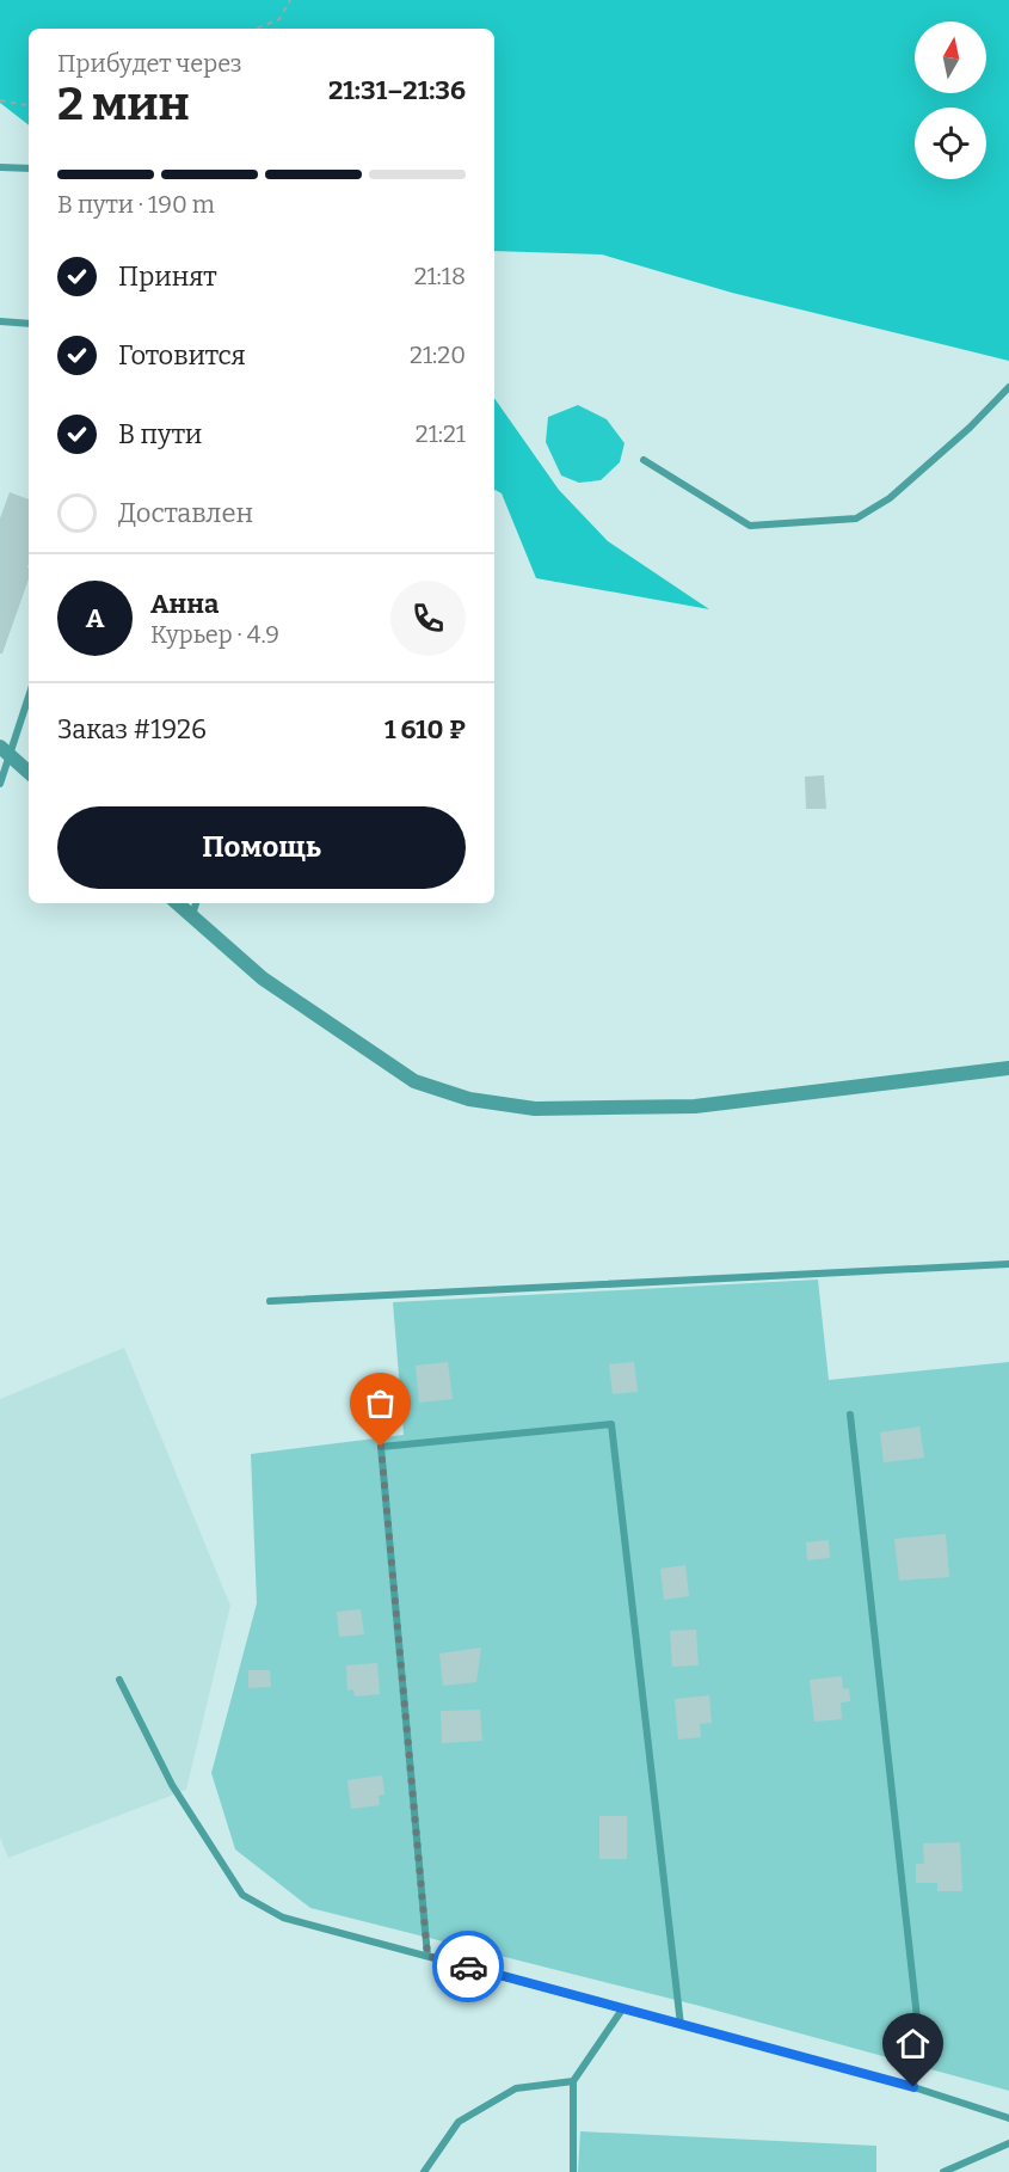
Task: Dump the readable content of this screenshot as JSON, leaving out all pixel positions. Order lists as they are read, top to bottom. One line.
{"north":"top","page":{"heading":["2 мин","Прибудет через","21:31–21:36"],"panel":["Анна","Курьер · 4.9","Заказ #1926","1 610 ₽"],"bar":"В пути · 190 m","list":[["Принят","21:18"],["Готовится","21:20"],["В пути","21:21"],"Доставлен"],"round":"А","buttons":"Помощь"}}
